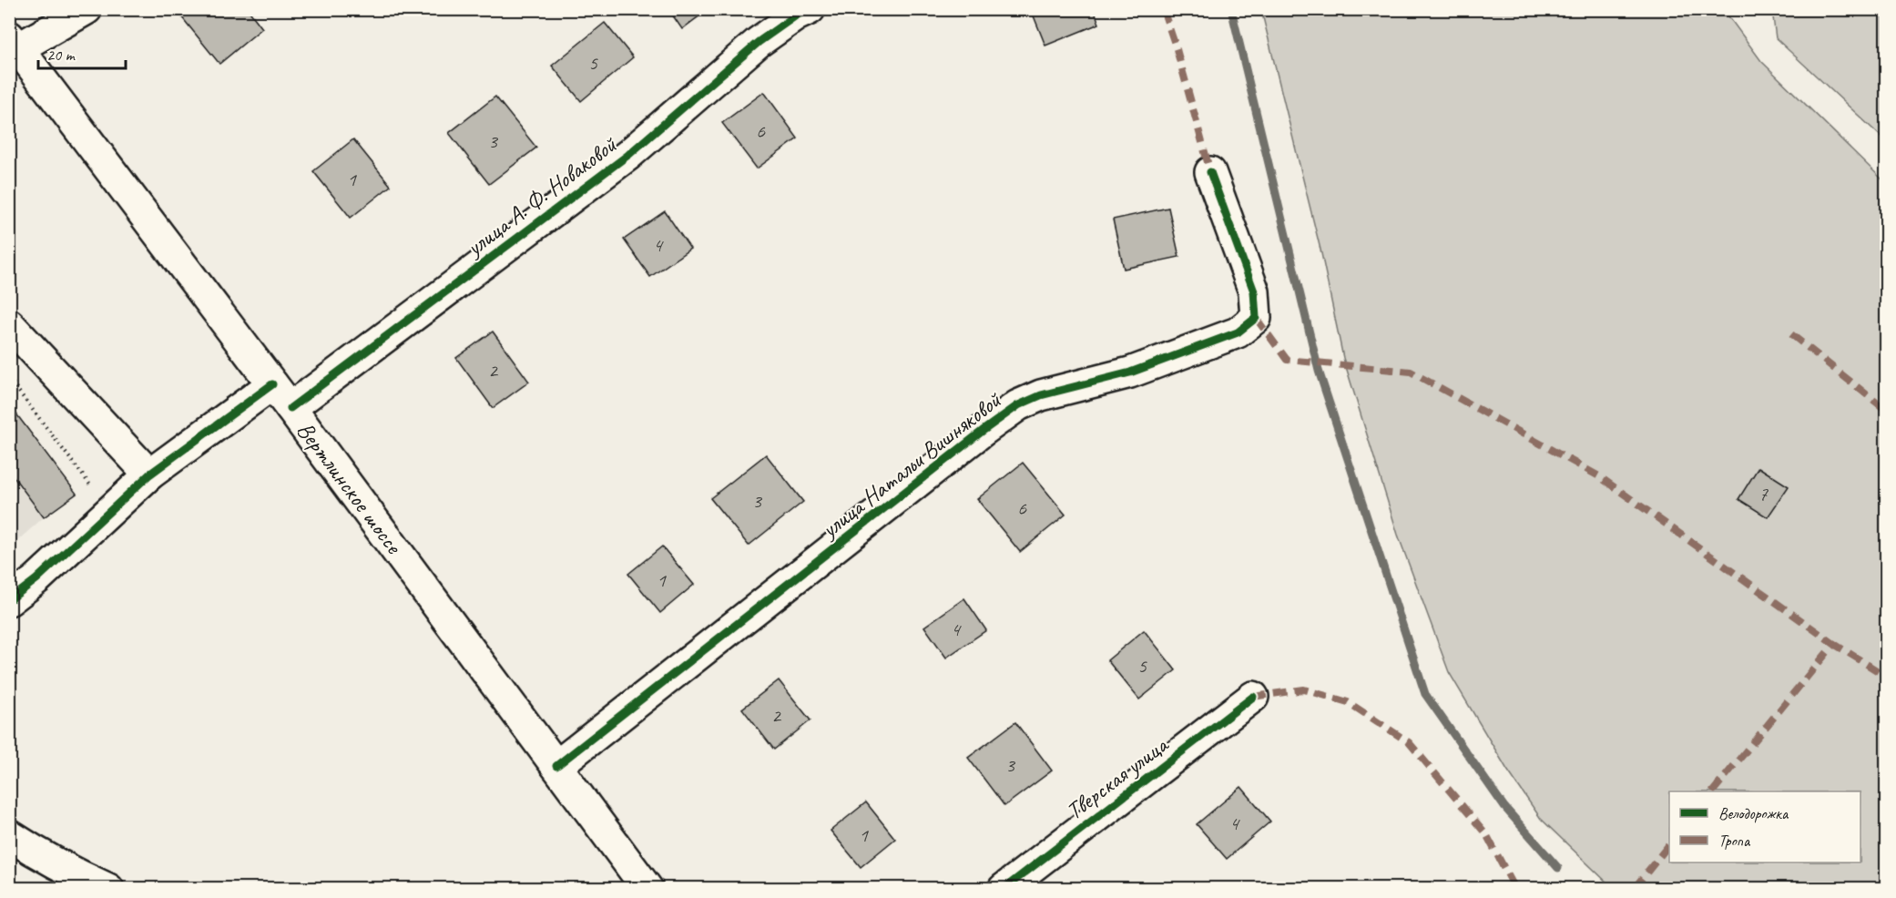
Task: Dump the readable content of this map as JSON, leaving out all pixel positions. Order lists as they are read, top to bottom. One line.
{"streets":{"street":["улица А. Ф. Новаковой","улица Натальи Вишняковой","Вертлинское шоссе","Тверская улица"]},"crossings":[["улица А. Ф. Новаковой","Вертлинское шоссе"],["улица Натальи Вишняковой","Вертлинское шоссе"]],"house_numbers":["5","6","3","1","4","2","7","3","6","1","4","5","2","3","4","1"],"legend":["Велодорожка","Тропа"],"scale_bar":"20 m"}
